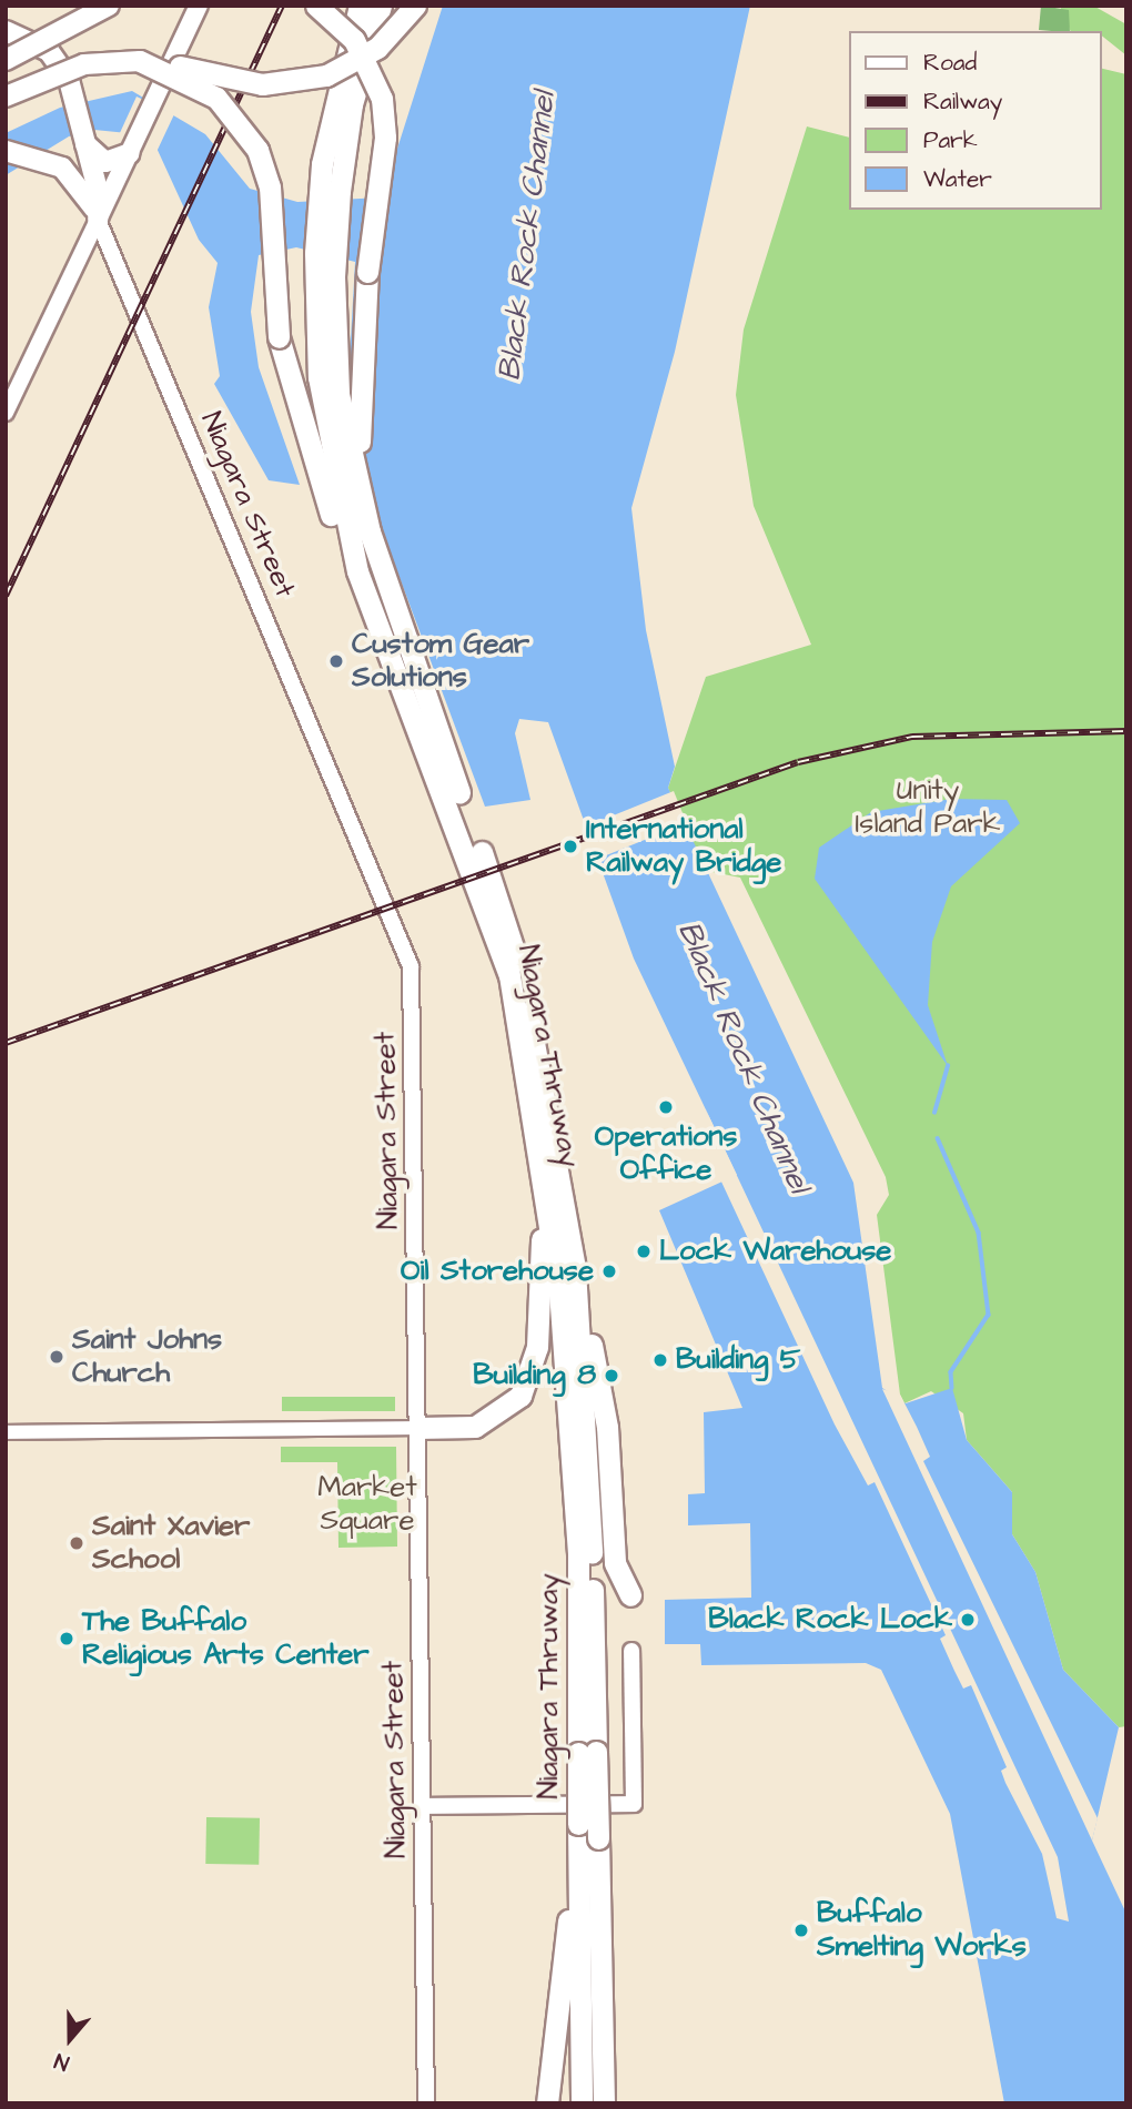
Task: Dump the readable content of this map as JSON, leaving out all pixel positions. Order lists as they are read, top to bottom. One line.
{"streets":{"highway":["Niagara Thruway"],"main road":["Niagara Street"]},"water":["Black Rock Channel"],"parks":["Unity Island Park","Market Square"],"places":["Custom Gear Solutions","International Railway Bridge","Operations Office","Lock Warehouse","Oil Storehouse","Saint Johns Church","Building 5","Building 8","Saint Xavier School","Black Rock Lock","The Buffalo Religious Arts Center","Buffalo Smelting Works"],"legend":["Road","Railway","Park","Water"],"north":"bottom"}
